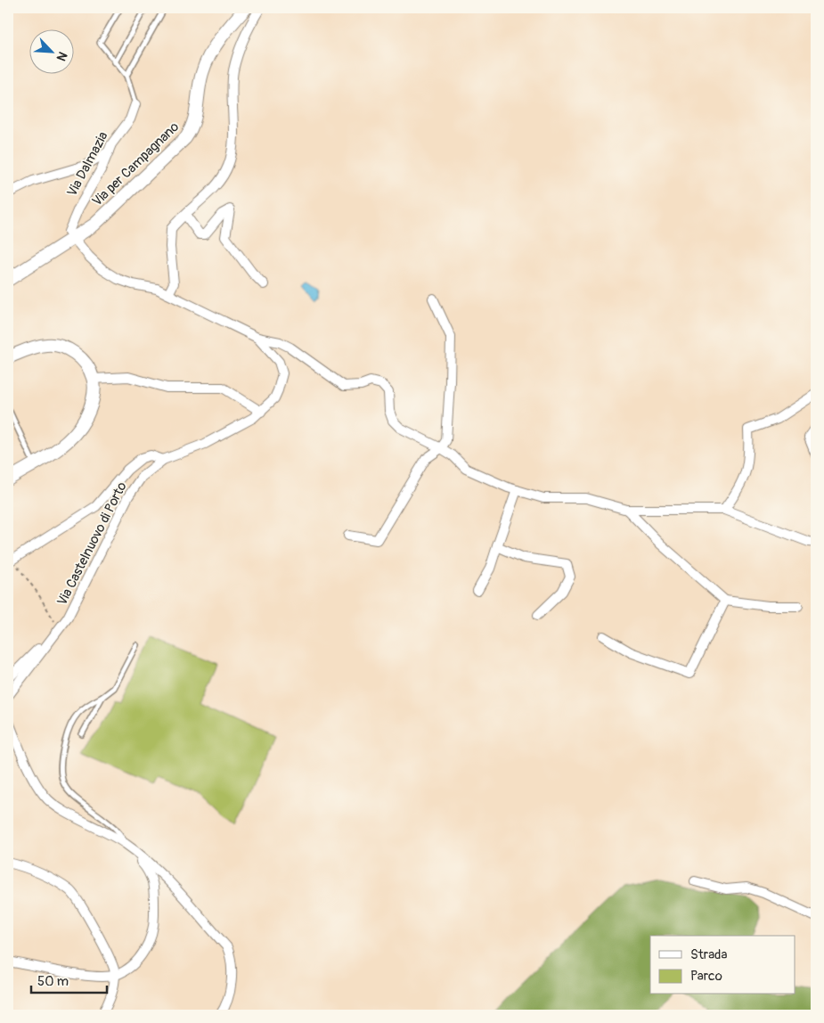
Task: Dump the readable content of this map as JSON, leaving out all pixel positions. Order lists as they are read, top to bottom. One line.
{"streets":{"street":["Via Dalmazia","Via per Campagnano","Via Castelnuovo di Porto"]},"crossings":[["Via Dalmazia","Via per Campagnano"],["Via Dalmazia","Via Castelnuovo di Porto"],["Via per Campagnano","Via Castelnuovo di Porto"]],"legend":["Strada","Parco"],"scale_bar":"50 m","north":"bottom right"}
